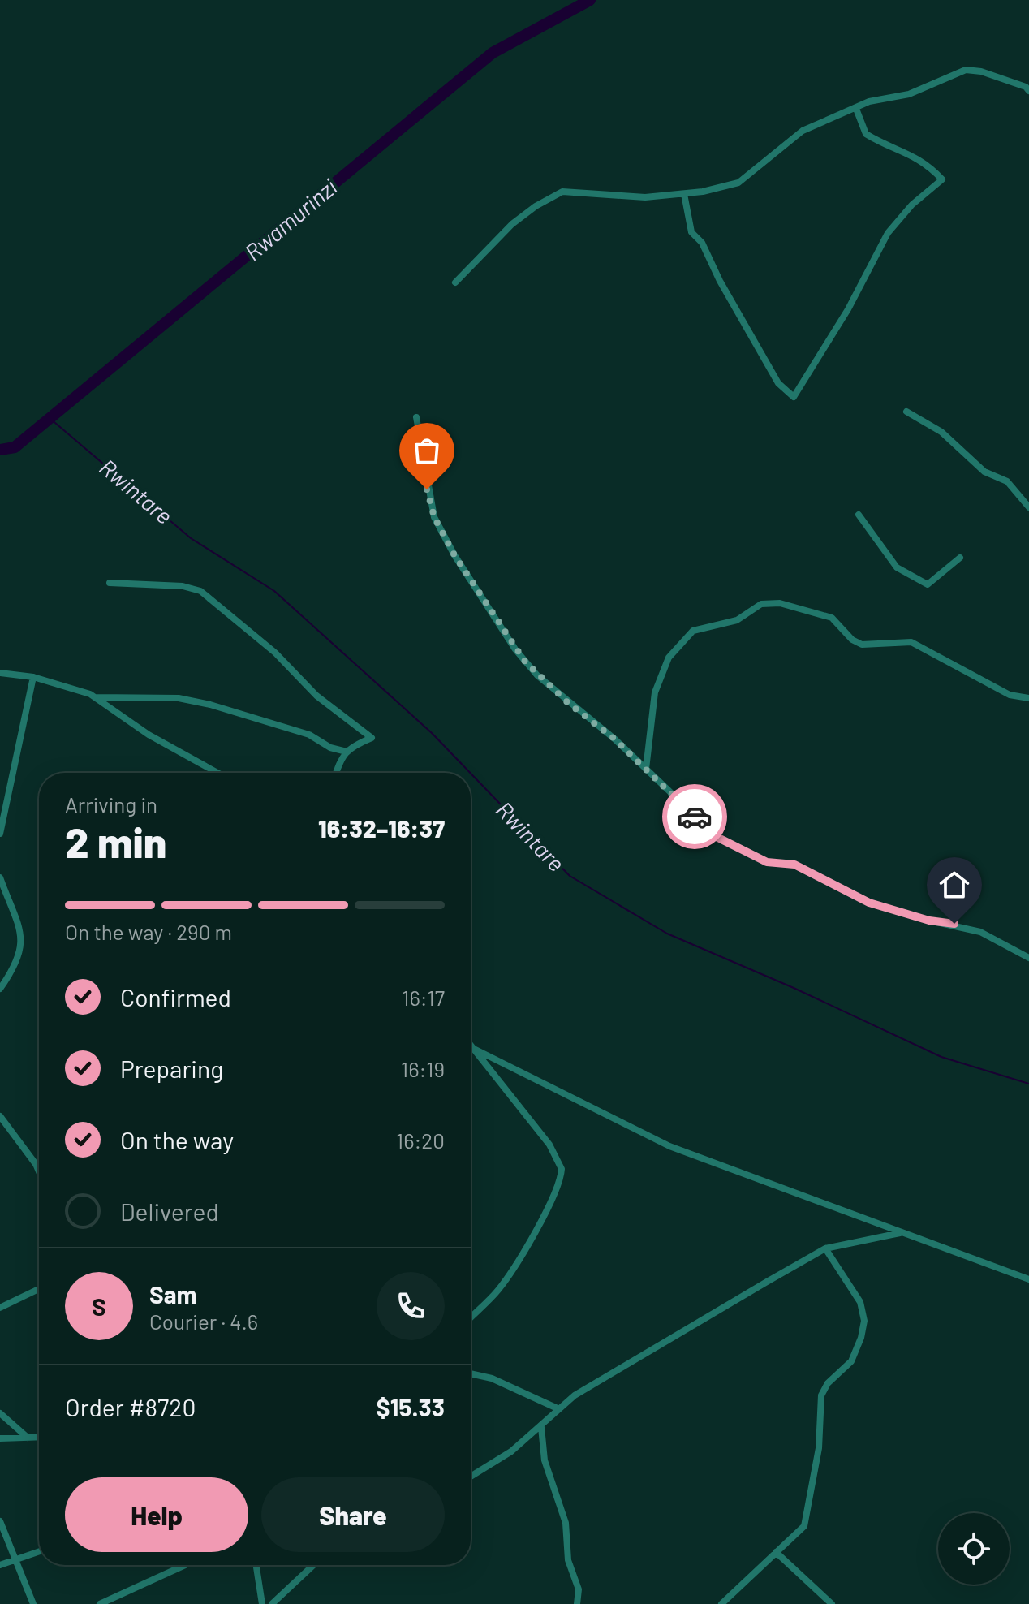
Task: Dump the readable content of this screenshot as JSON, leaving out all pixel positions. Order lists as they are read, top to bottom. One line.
{"water":["Rwamurinzi","Rwintare"],"page":{"heading":["2 min","Arriving in","16:32–16:37"],"panel":["Sam","Courier · 4.6","Order #8720","$15.33"],"bar":"On the way · 290 m","list":[["Confirmed","16:17"],["Preparing","16:19"],["On the way","16:20"],"Delivered"],"round":"S","buttons":["Help","Share"]}}
